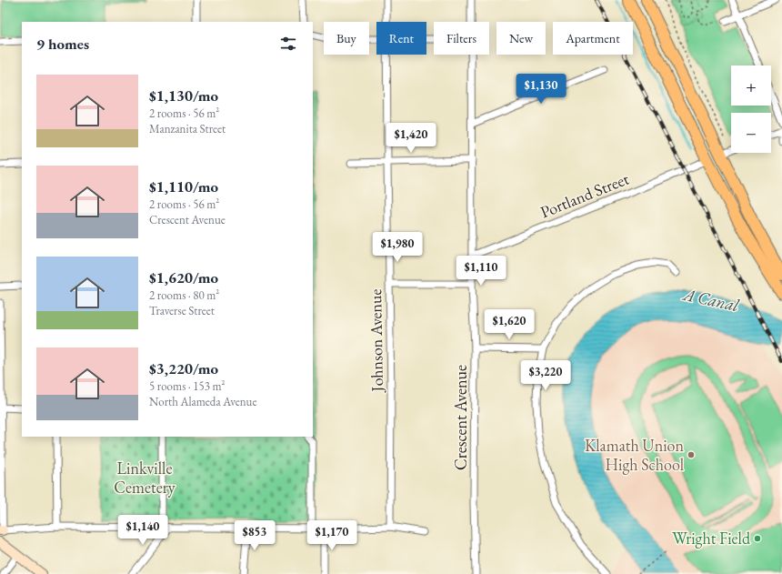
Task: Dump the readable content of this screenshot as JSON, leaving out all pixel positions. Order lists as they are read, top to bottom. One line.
{"streets":{"street":["Portland Street","Johnson Avenue","Crescent Avenue"]},"crossings":[["Portland Street","Crescent Avenue"]],"water":["A Canal"],"parks":["Linkville Cemetery"],"places":["Klamath Union High School","Wright Field"],"page":{"chip":["Buy","Rent","Filters","New","Apartment"],"heading":"9 homes","map_buttons":["+","−"],"list":[{"name":"$1,130/mo","note":"2 rooms · 56 m² · Manzanita Street"},{"name":"$1,110/mo","note":"2 rooms · 56 m² · Crescent Avenue"},{"name":"$1,620/mo","note":"2 rooms · 80 m² · Traverse Street"},{"name":"$3,220/mo","note":"5 rooms · 153 m² · North Alameda Avenue"}],"price":["$1,130","$1,420","$1,980","$1,110","$1,620","$3,220","$1,140","$853","$1,170"]}}
